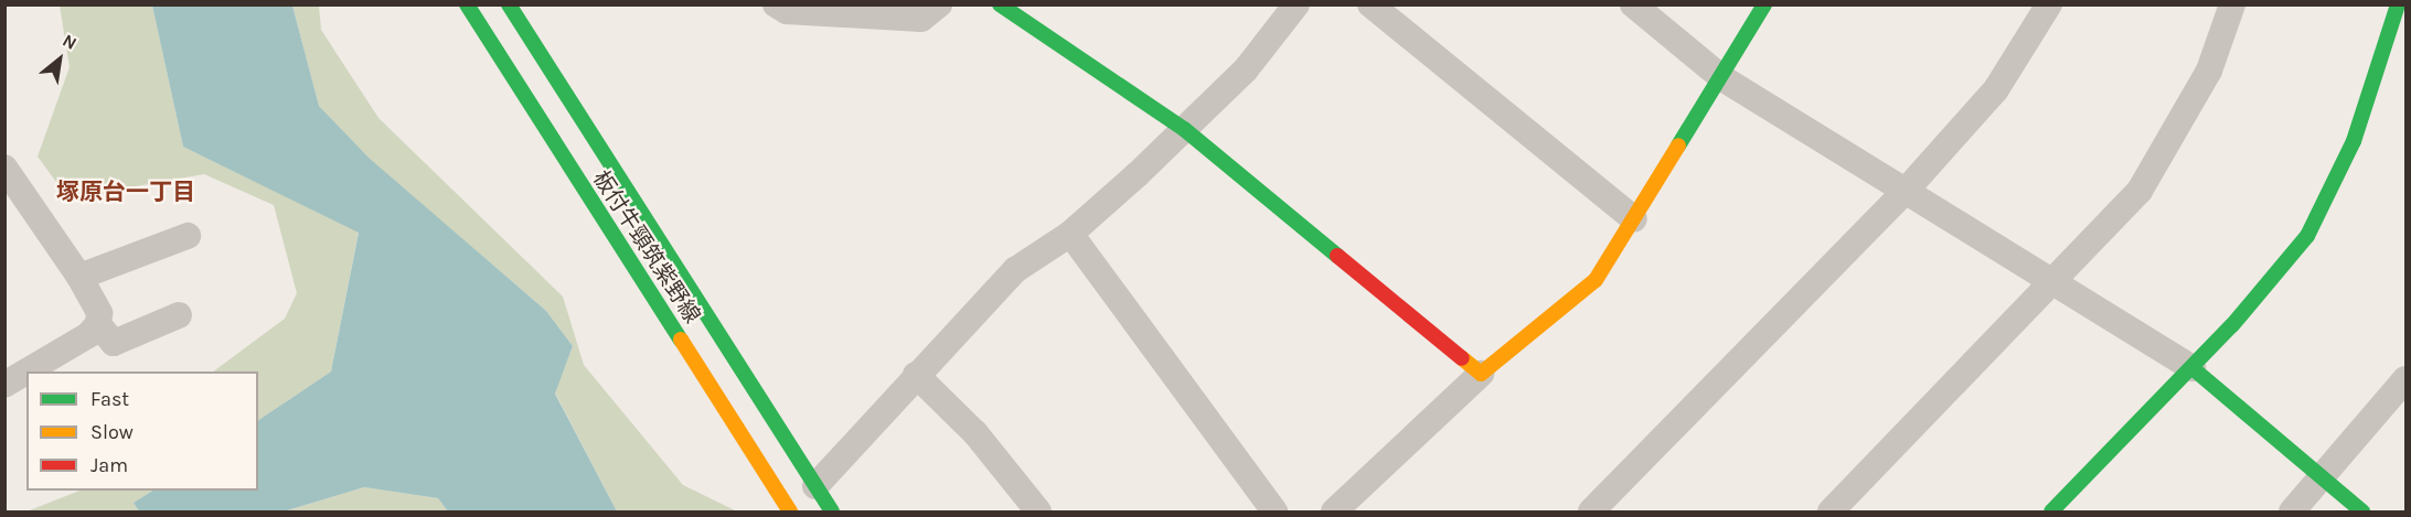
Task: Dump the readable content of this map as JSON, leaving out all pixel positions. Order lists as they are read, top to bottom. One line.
{"streets":{"street":["板付牛頸筑紫野線"]},"districts":["塚原台一丁目"],"legend":["Fast","Slow","Jam"],"north":"top right"}
